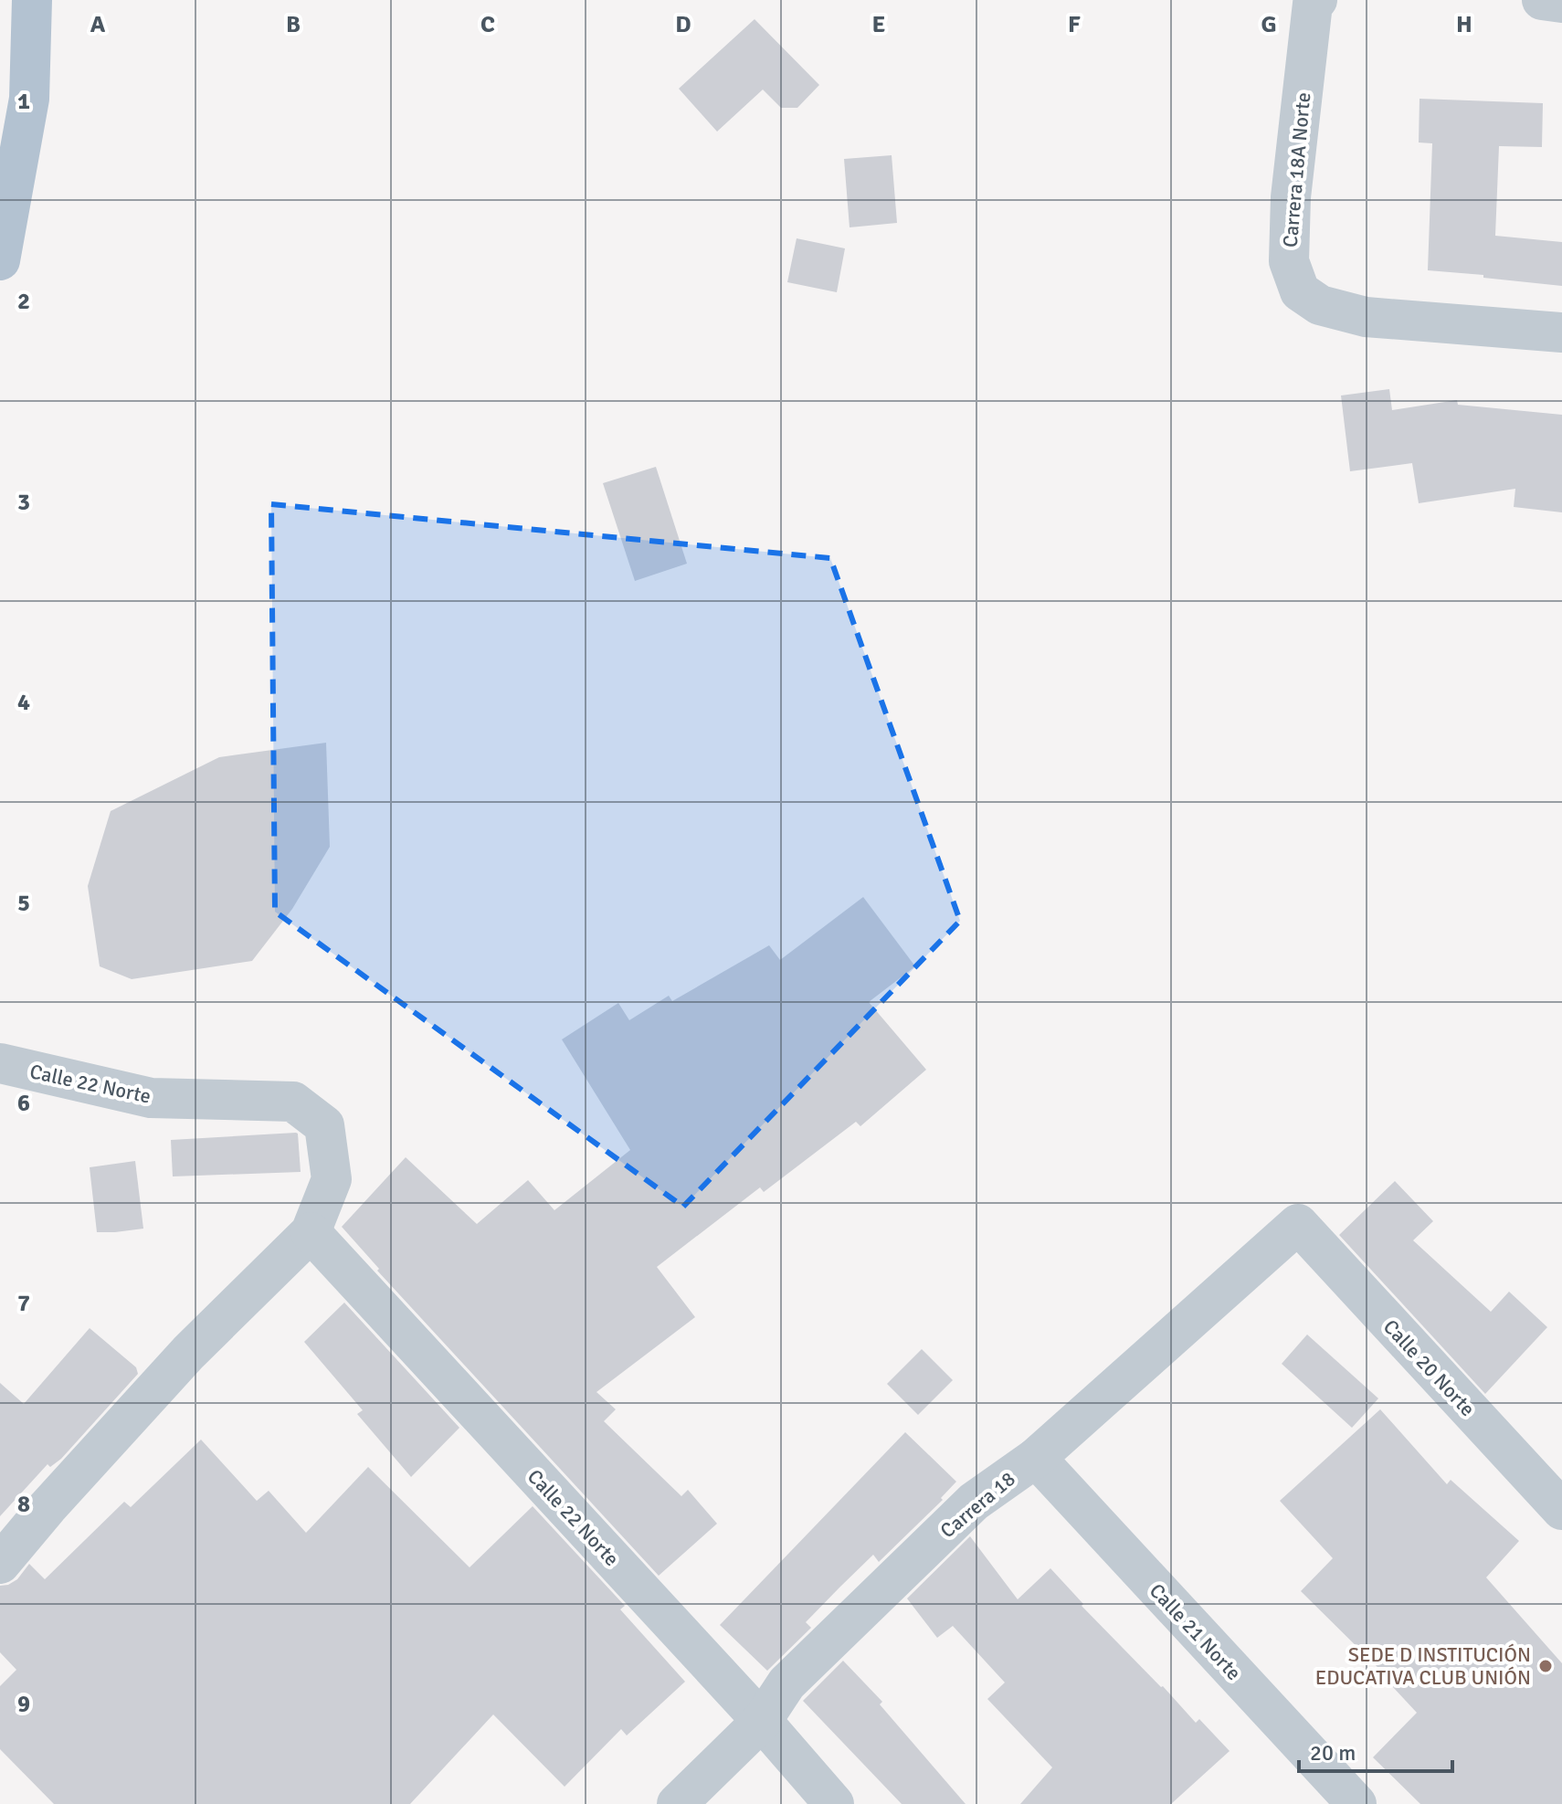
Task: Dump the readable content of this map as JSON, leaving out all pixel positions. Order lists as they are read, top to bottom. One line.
{"streets":{"street":["Carrera 18A Norte","Calle 22 Norte","Calle 20 Norte","Carrera 18","Calle 21 Norte"]},"crossings":[["Calle 22 Norte","Carrera 18"],["Calle 20 Norte","Carrera 18"],["Carrera 18","Calle 21 Norte"]],"places":["SEDE D INSTITUCIÓN EDUCATIVA CLUB UNIÓN"],"scale_bar":"20 m","grid":{"columns":["A","B","C","D","E","F","G","H"],"rows":["1","2","3","4","5","6","7","8","9"]}}
